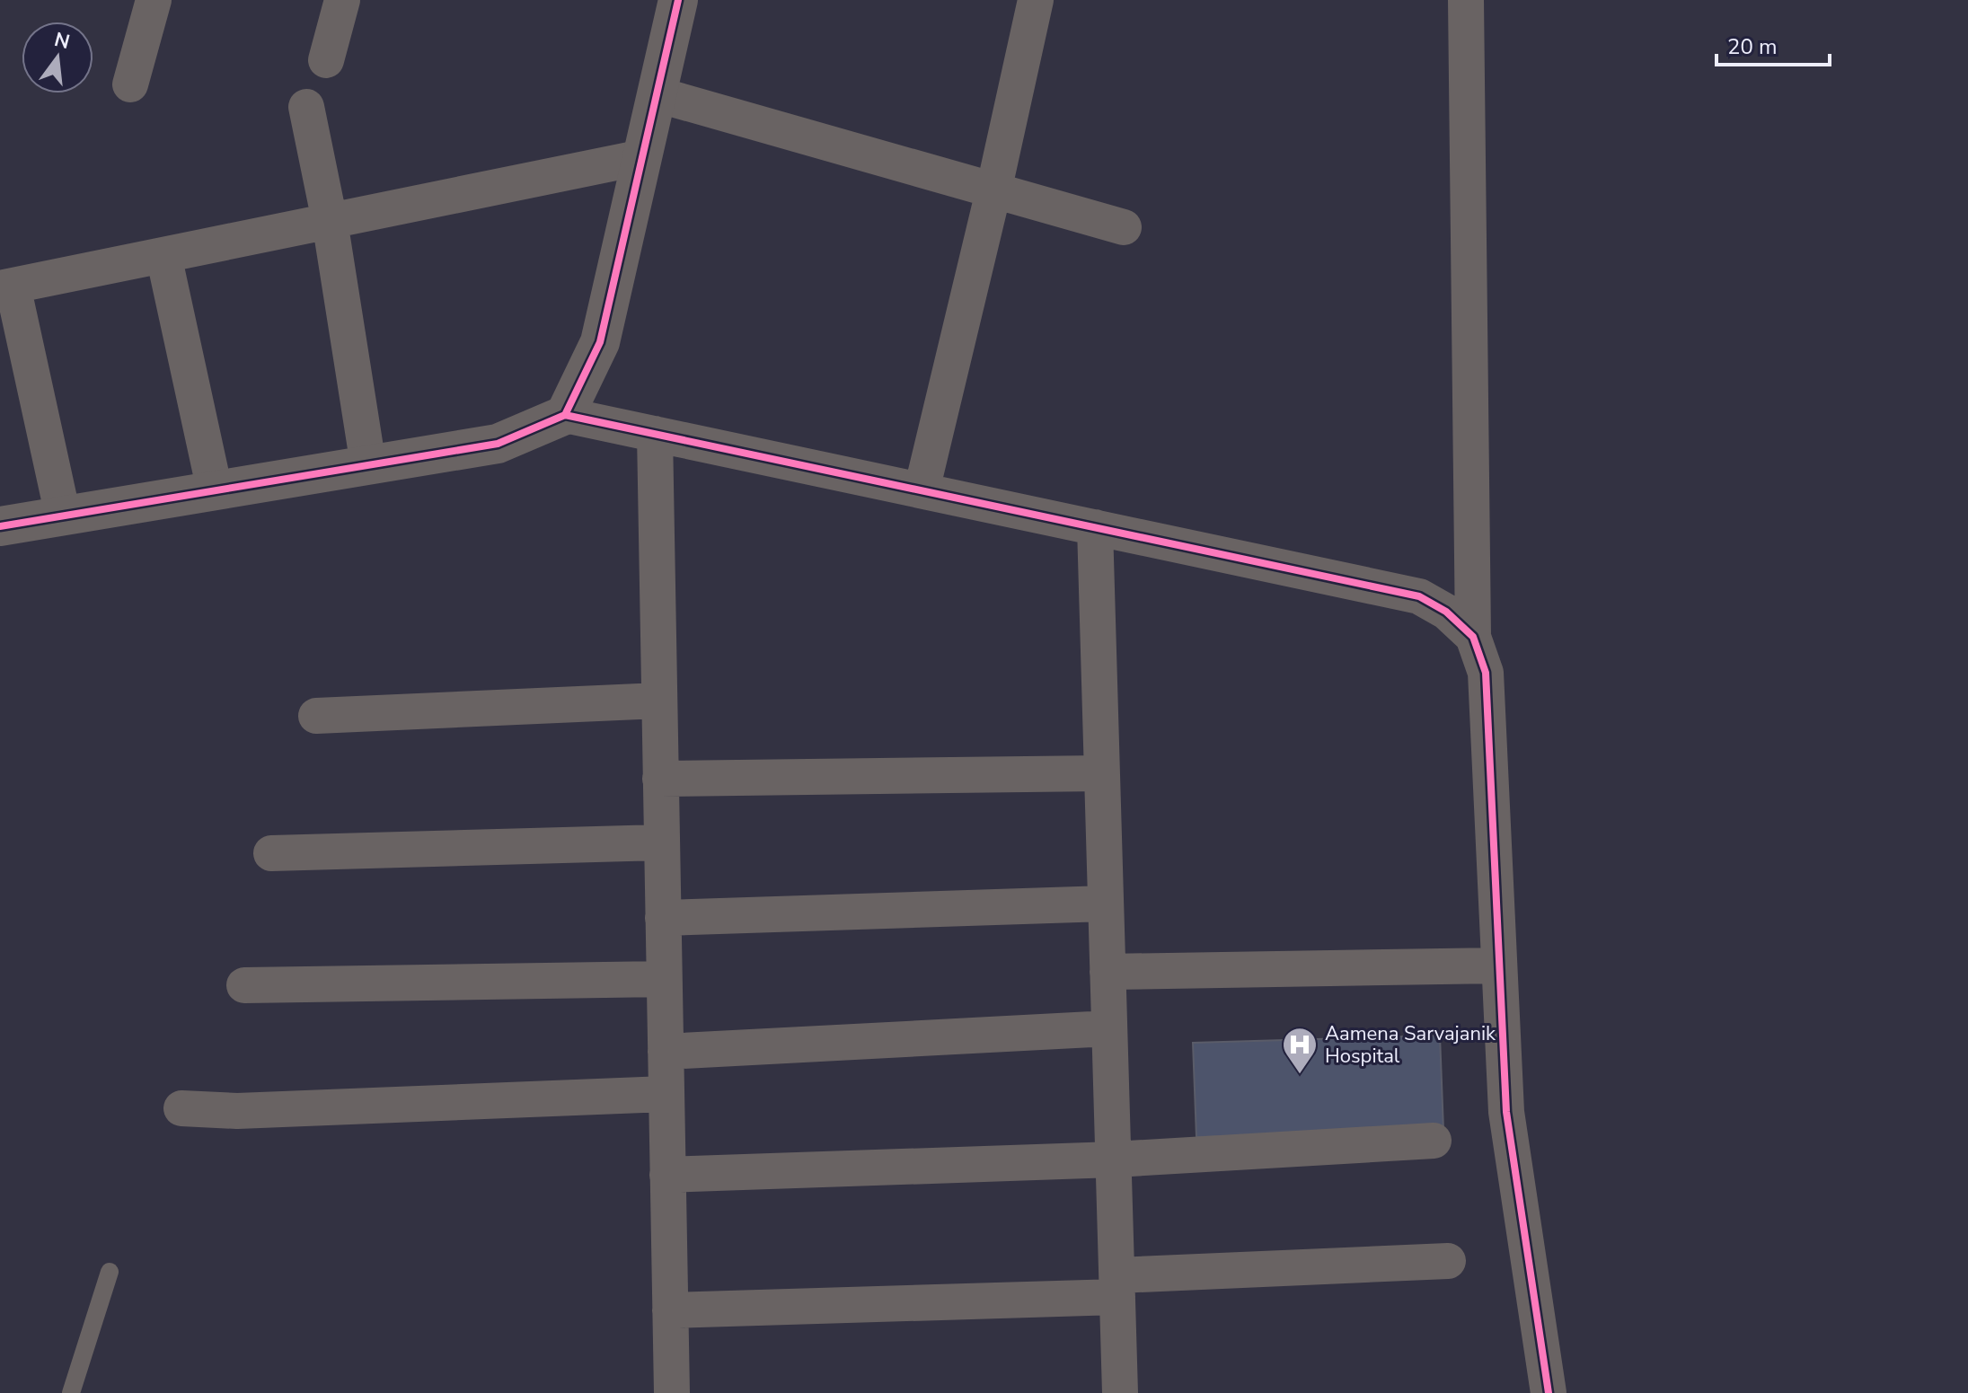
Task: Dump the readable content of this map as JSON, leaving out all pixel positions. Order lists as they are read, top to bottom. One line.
{"places":{"hospital":["Aamena Sarvajanik Hospital"]},"scale_bar":"20 m","north":"top"}
